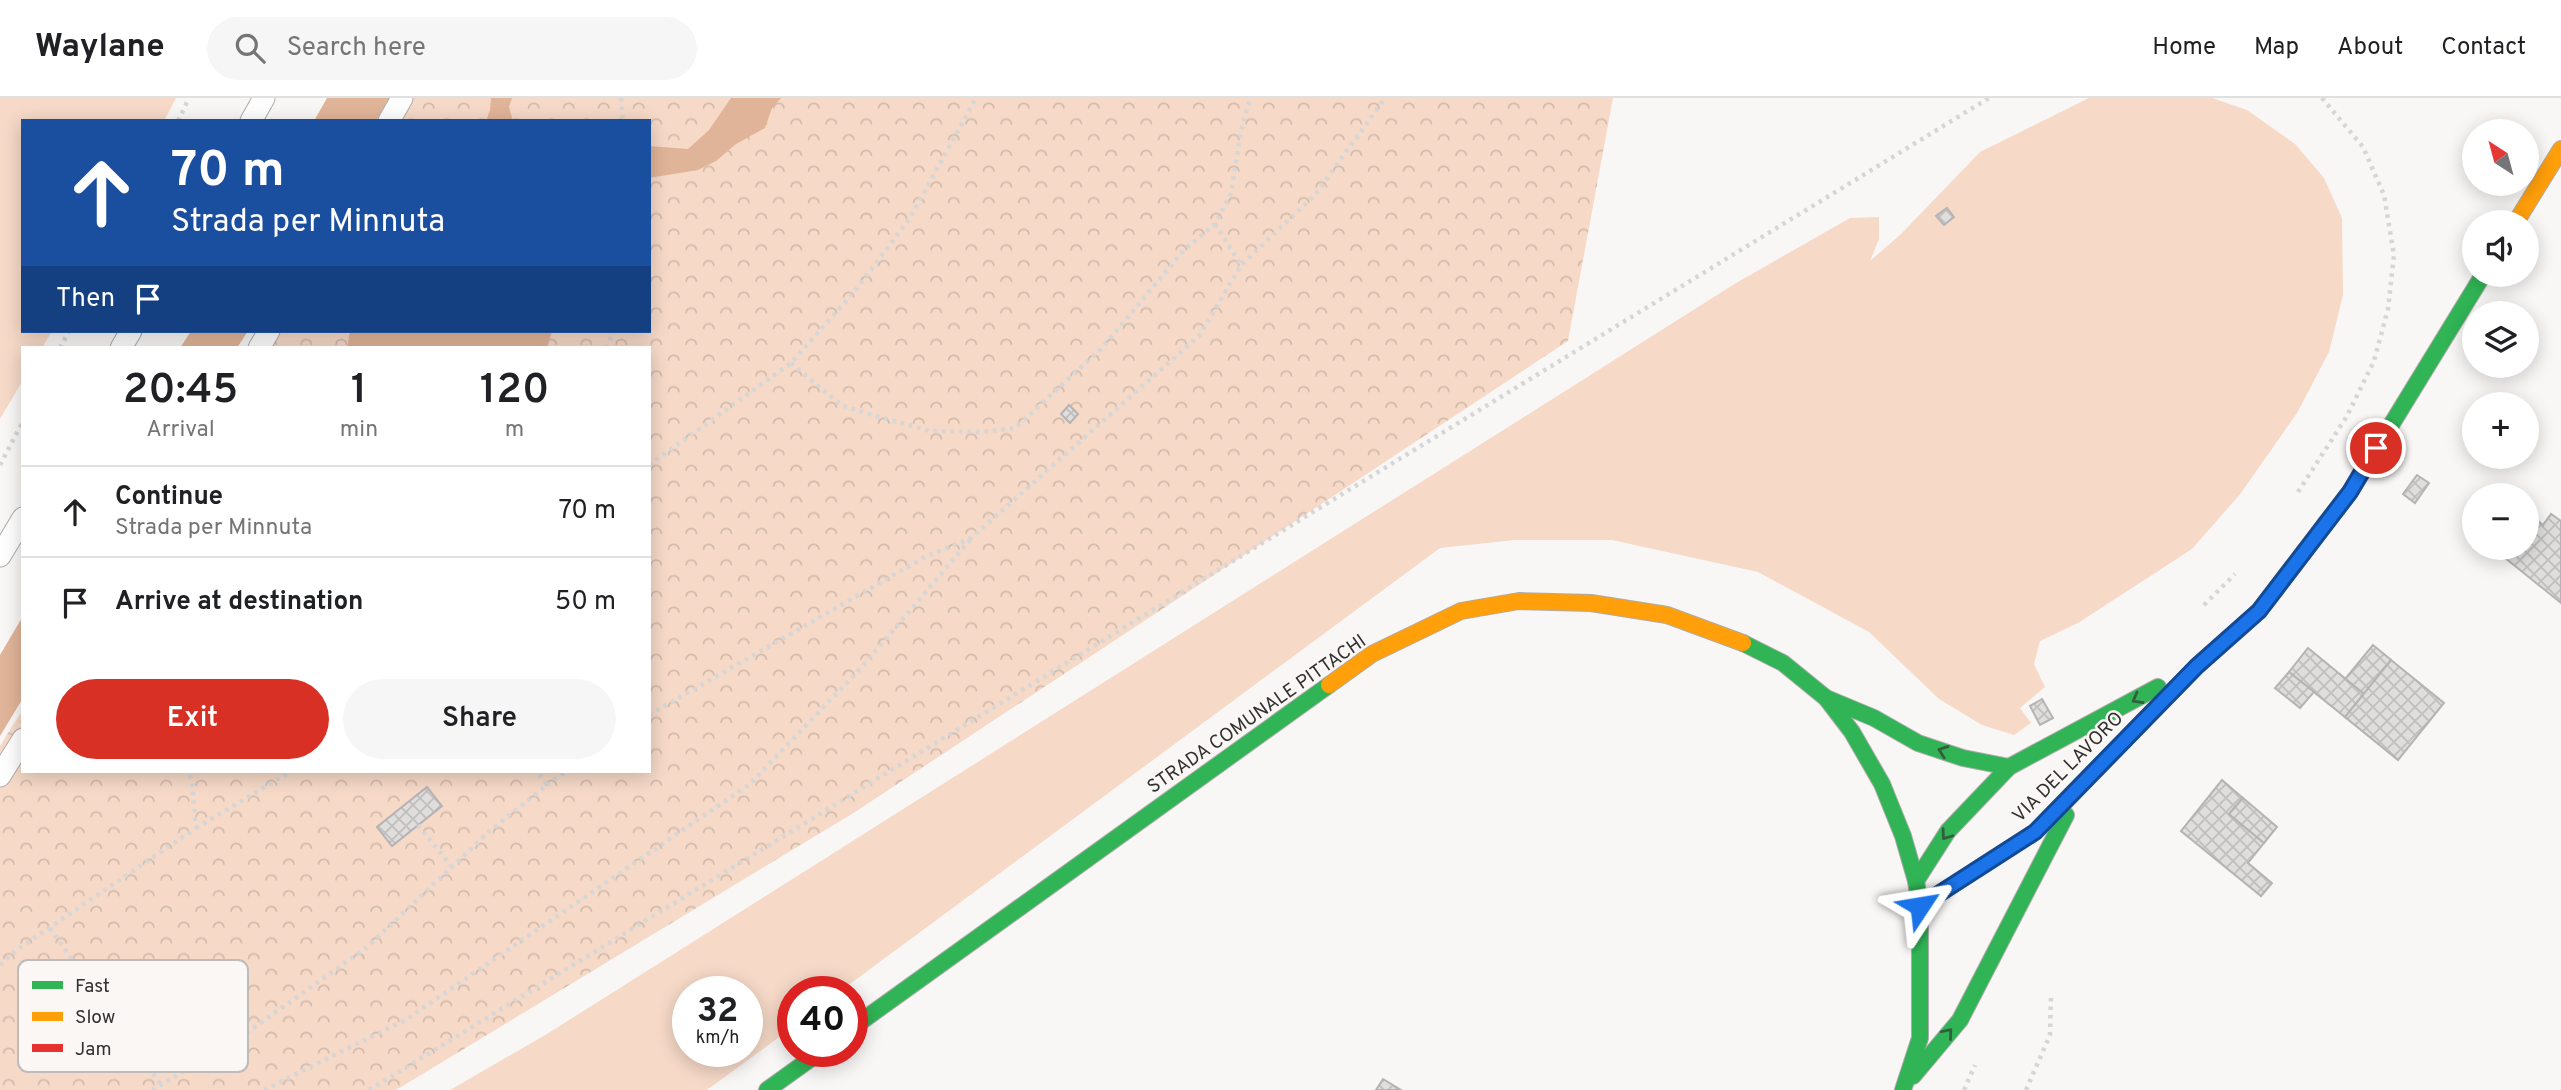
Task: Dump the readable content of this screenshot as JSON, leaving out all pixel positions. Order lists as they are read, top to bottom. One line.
{"streets":{"street":["STRADA COMUNALE PITTACHI","VIA DEL LAVORO"]},"crossings":[["STRADA COMUNALE PITTACHI","VIA DEL LAVORO"]],"legend":["Fast","Slow","Jam"],"north":"top left","page":{"header":"Waylane","search":"Search here","nav":["Home","Map","About","Contact"],"map_buttons":["+","−"],"turn":["70 m","Strada per Minnuta"],"then":"Then","eta":["20:45","Arrival","1","min","120","m"],"list":[{"name":"Continue","note":"Strada per Minnuta","value":"70 m"},{"name":"Arrive at destination","value":"50 m"}],"buttons":["Exit","Share"],"speed":"32 km/h","limit":"40"}}
